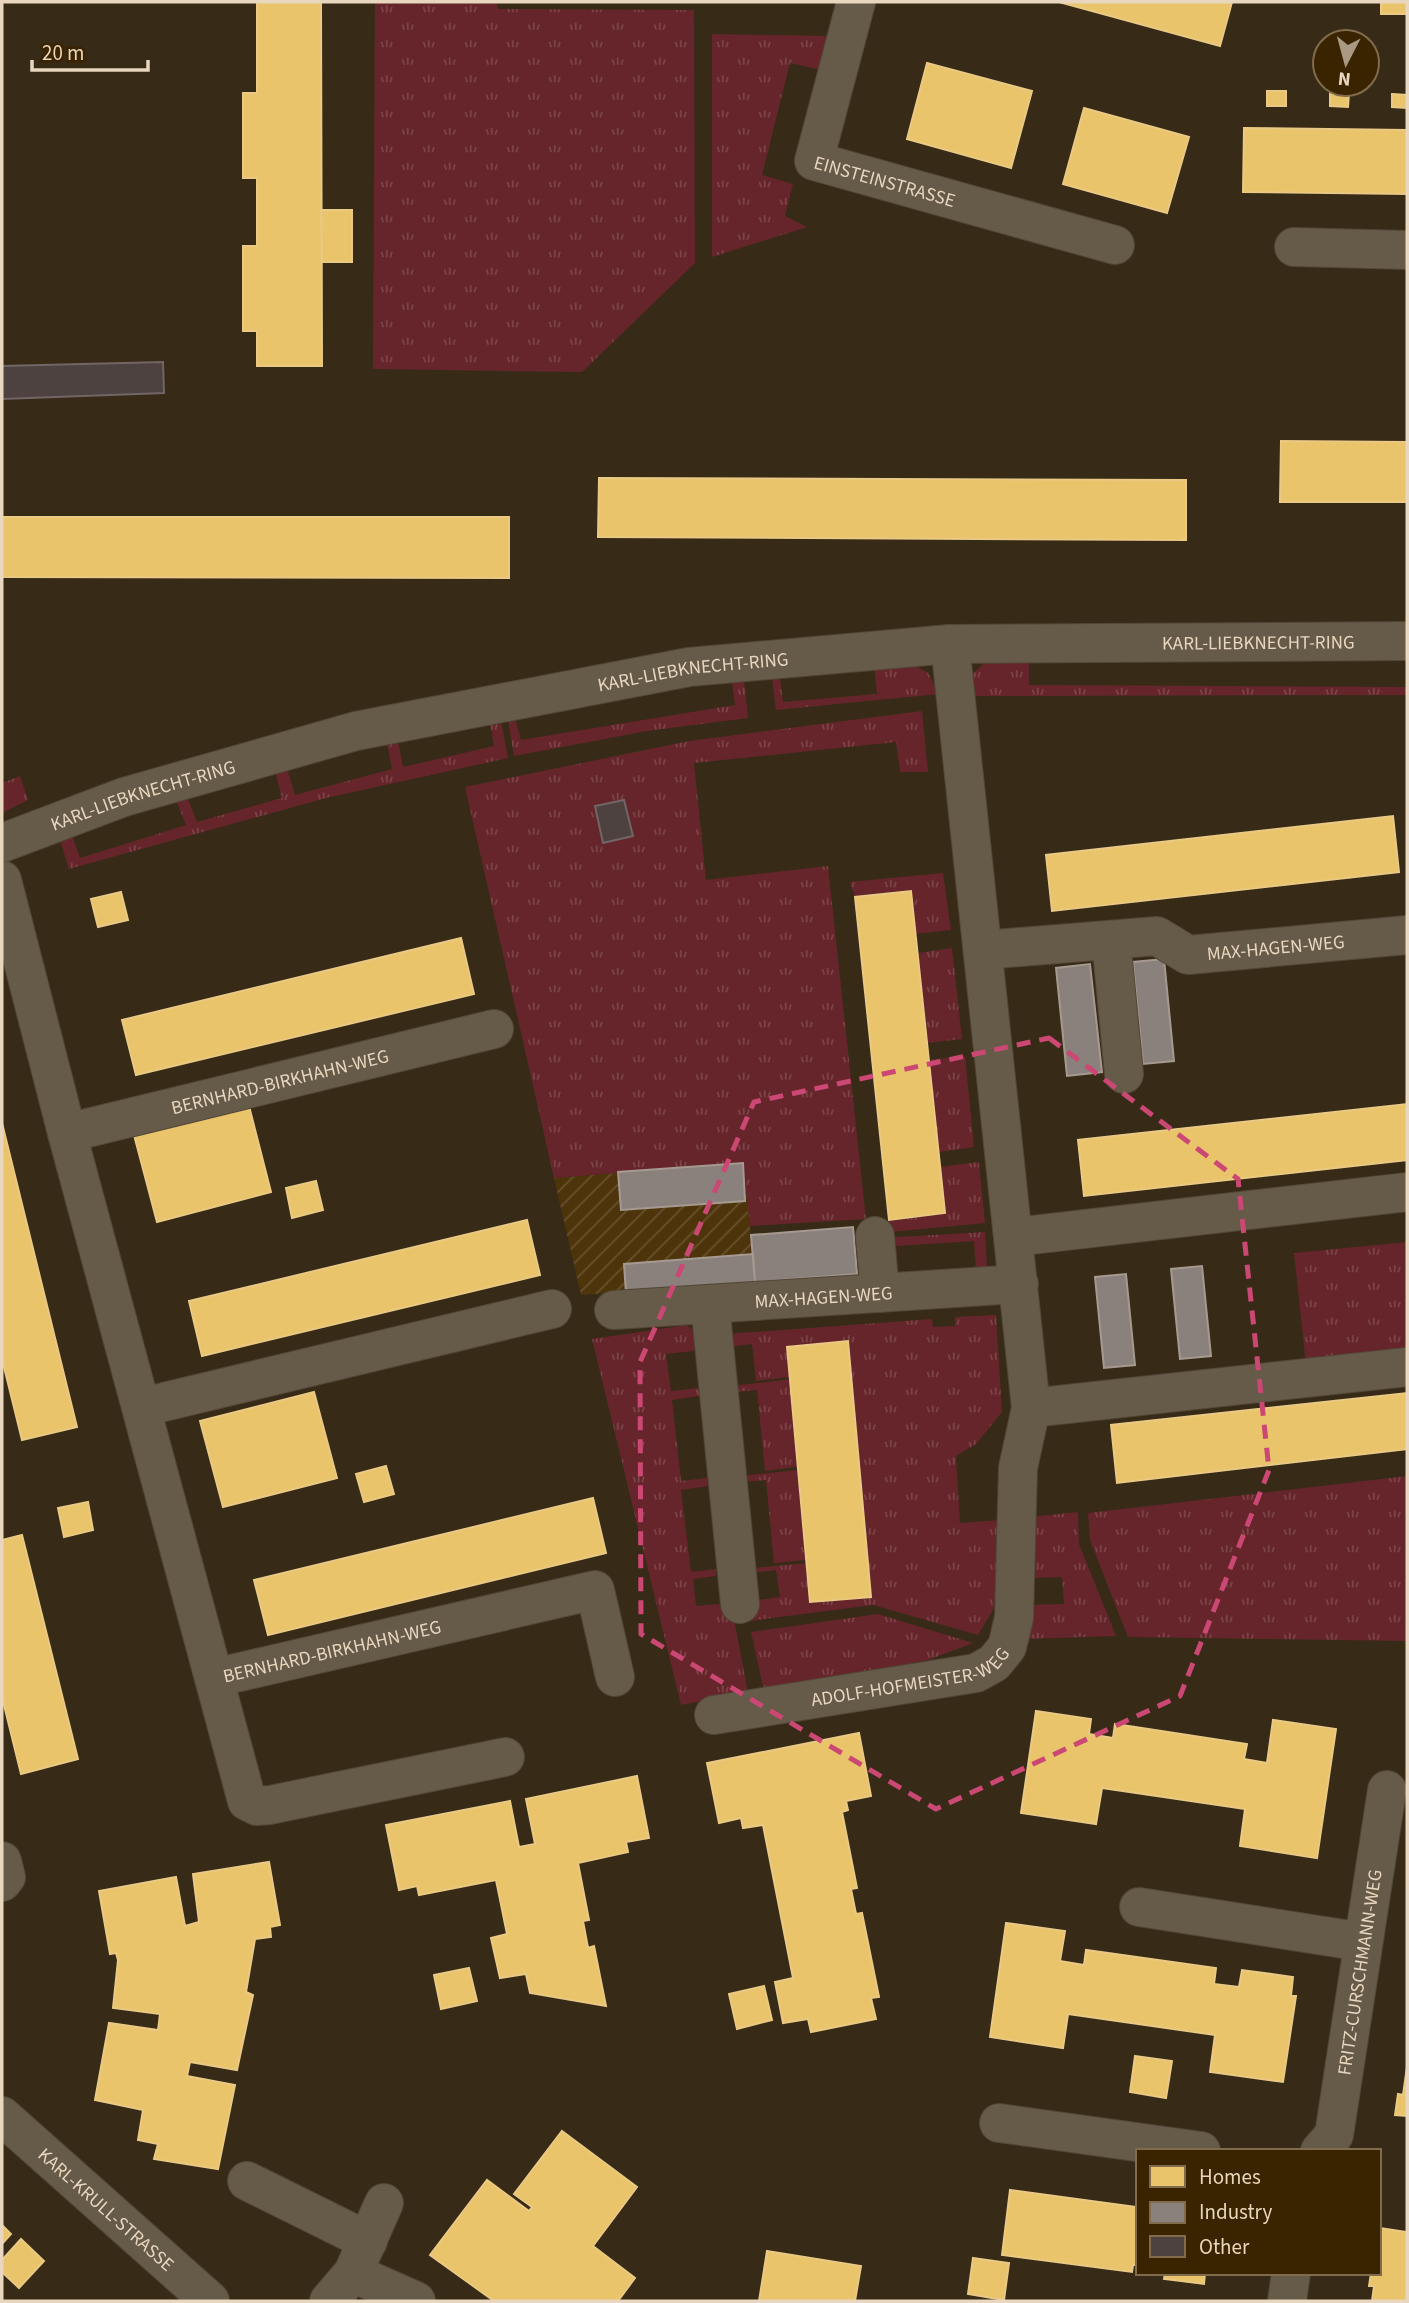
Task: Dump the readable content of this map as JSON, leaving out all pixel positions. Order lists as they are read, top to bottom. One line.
{"streets":{"street":["EINSTEINSTRASSE","KARL-LIEBKNECHT-RING","MAX-HAGEN-WEG","BERNHARD-BIRKHAHN-WEG","ADOLF-HOFMEISTER-WEG","FRITZ-CURSCHMANN-WEG","KARL-KRULL-STRASSE"]},"legend":["Homes","Industry","Other"],"scale_bar":"20 m","north":"bottom"}
